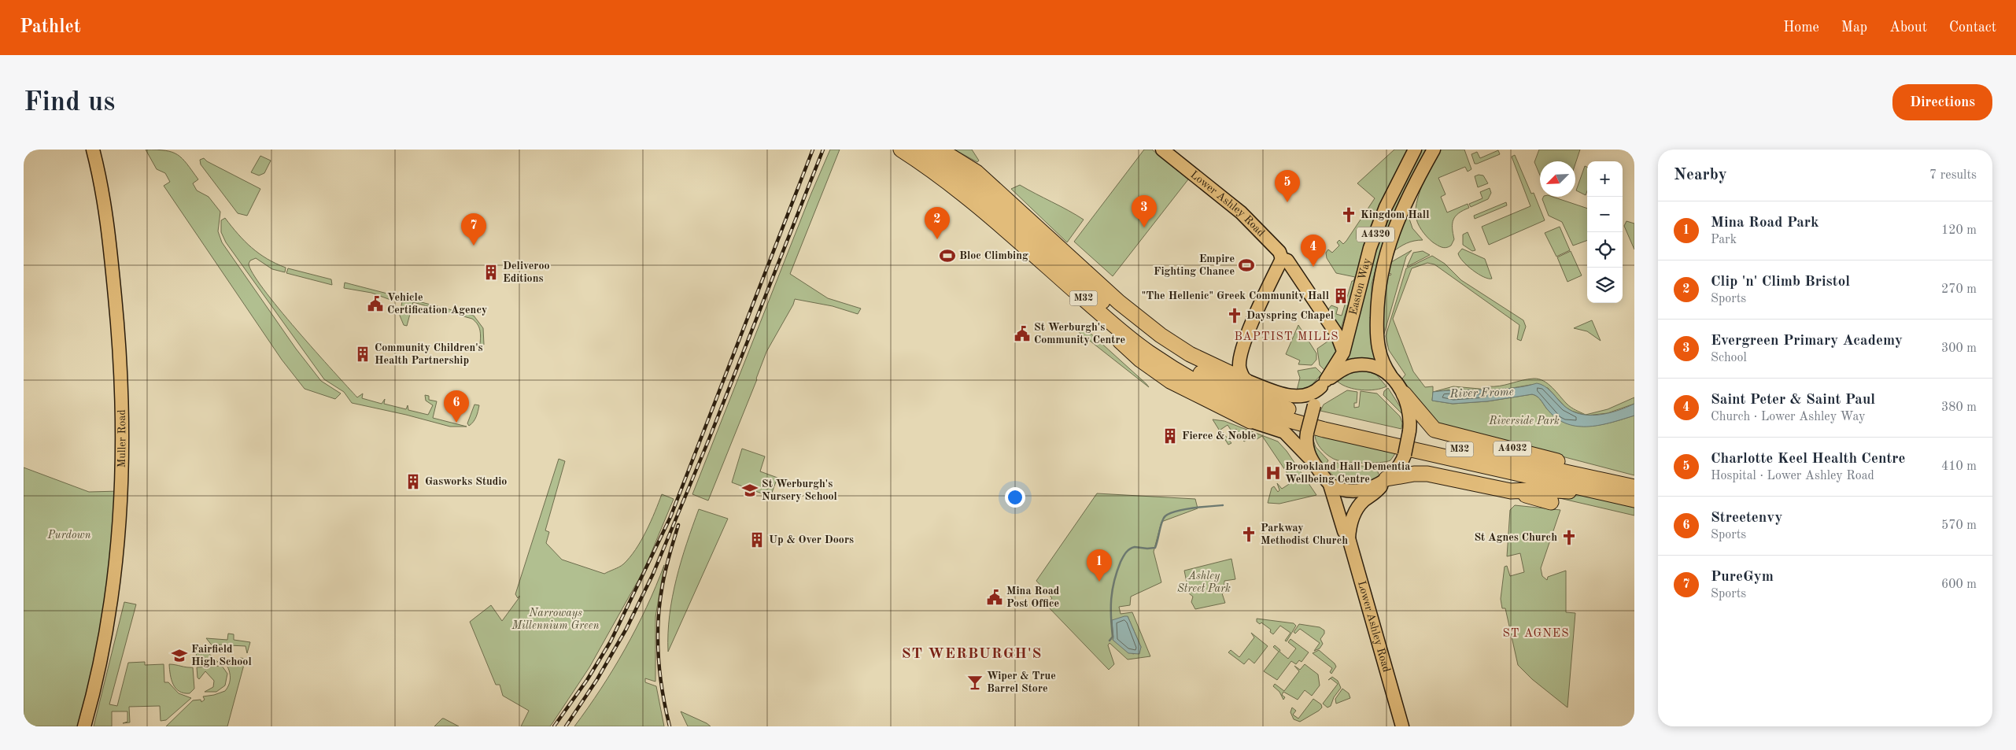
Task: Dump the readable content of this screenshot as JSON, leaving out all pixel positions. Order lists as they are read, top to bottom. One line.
{"streets":{"highway":["M32","A4032"],"main road":["Lower Ashley Road","A4320","Easton Way","Muller Road"]},"crossings":[["Lower Ashley Road","A4320"],["Lower Ashley Road","Easton Way"],["Lower Ashley Road","A4032"],["A4320","Easton Way"],["A4320","A4032"],["Easton Way","A4032"]],"districts":["BAPTIST MILLS","ST AGNES","ST WERBURGH'S"],"water":["River Frome"],"parks":["Riverside Park","Purdown","Ashley Street Park","Narroways Millennium Green"],"places":{"church":["Kingdom Hall","Dayspring Chapel","Parkway Methodist Church","St Agnes Church"],"sports":["Bloc Climbing","Empire Fighting Chance"],"building":["Deliveroo Editions","\"The Hellenic\" Greek Community Hall","Community Children's Health Partnership","Fierce & Noble","Gasworks Studio","Up & Over Doors"],"public building":["Vehicle Certification Agency","St Werburgh's Community Centre","Mina Road Post Office"],"hospital":["Brookland Hall Dementia Wellbeing Centre"],"school or university":["St Werburgh's Nursery School","Fairfield High School"],"bar":["Wiper & True Barrel Store"]},"north":"bottom left","page":{"header":"Pathlet","nav":["Home","Map","About","Contact"],"buttons":"Directions","title":"Find us","heading":["Nearby","7 results"],"map_buttons":["+","−"],"pins":["5","3","2","7","4","6","1"],"list":[{"mark":"1","name":"Mina Road Park","note":"Park","value":"120 m"},{"mark":"2","name":"Clip 'n' Climb Bristol","note":"Sports","value":"270 m"},{"mark":"3","name":"Evergreen Primary Academy","note":"School","value":"300 m"},{"mark":"4","name":"Saint Peter & Saint Paul","note":"Church · Lower Ashley Way","value":"380 m"},{"mark":"5","name":"Charlotte Keel Health Centre","note":"Hospital · Lower Ashley Road","value":"410 m"},{"mark":"6","name":"Streetenvy","note":"Sports","value":"570 m"},{"mark":"7","name":"PureGym","note":"Sports","value":"600 m"}]}}
